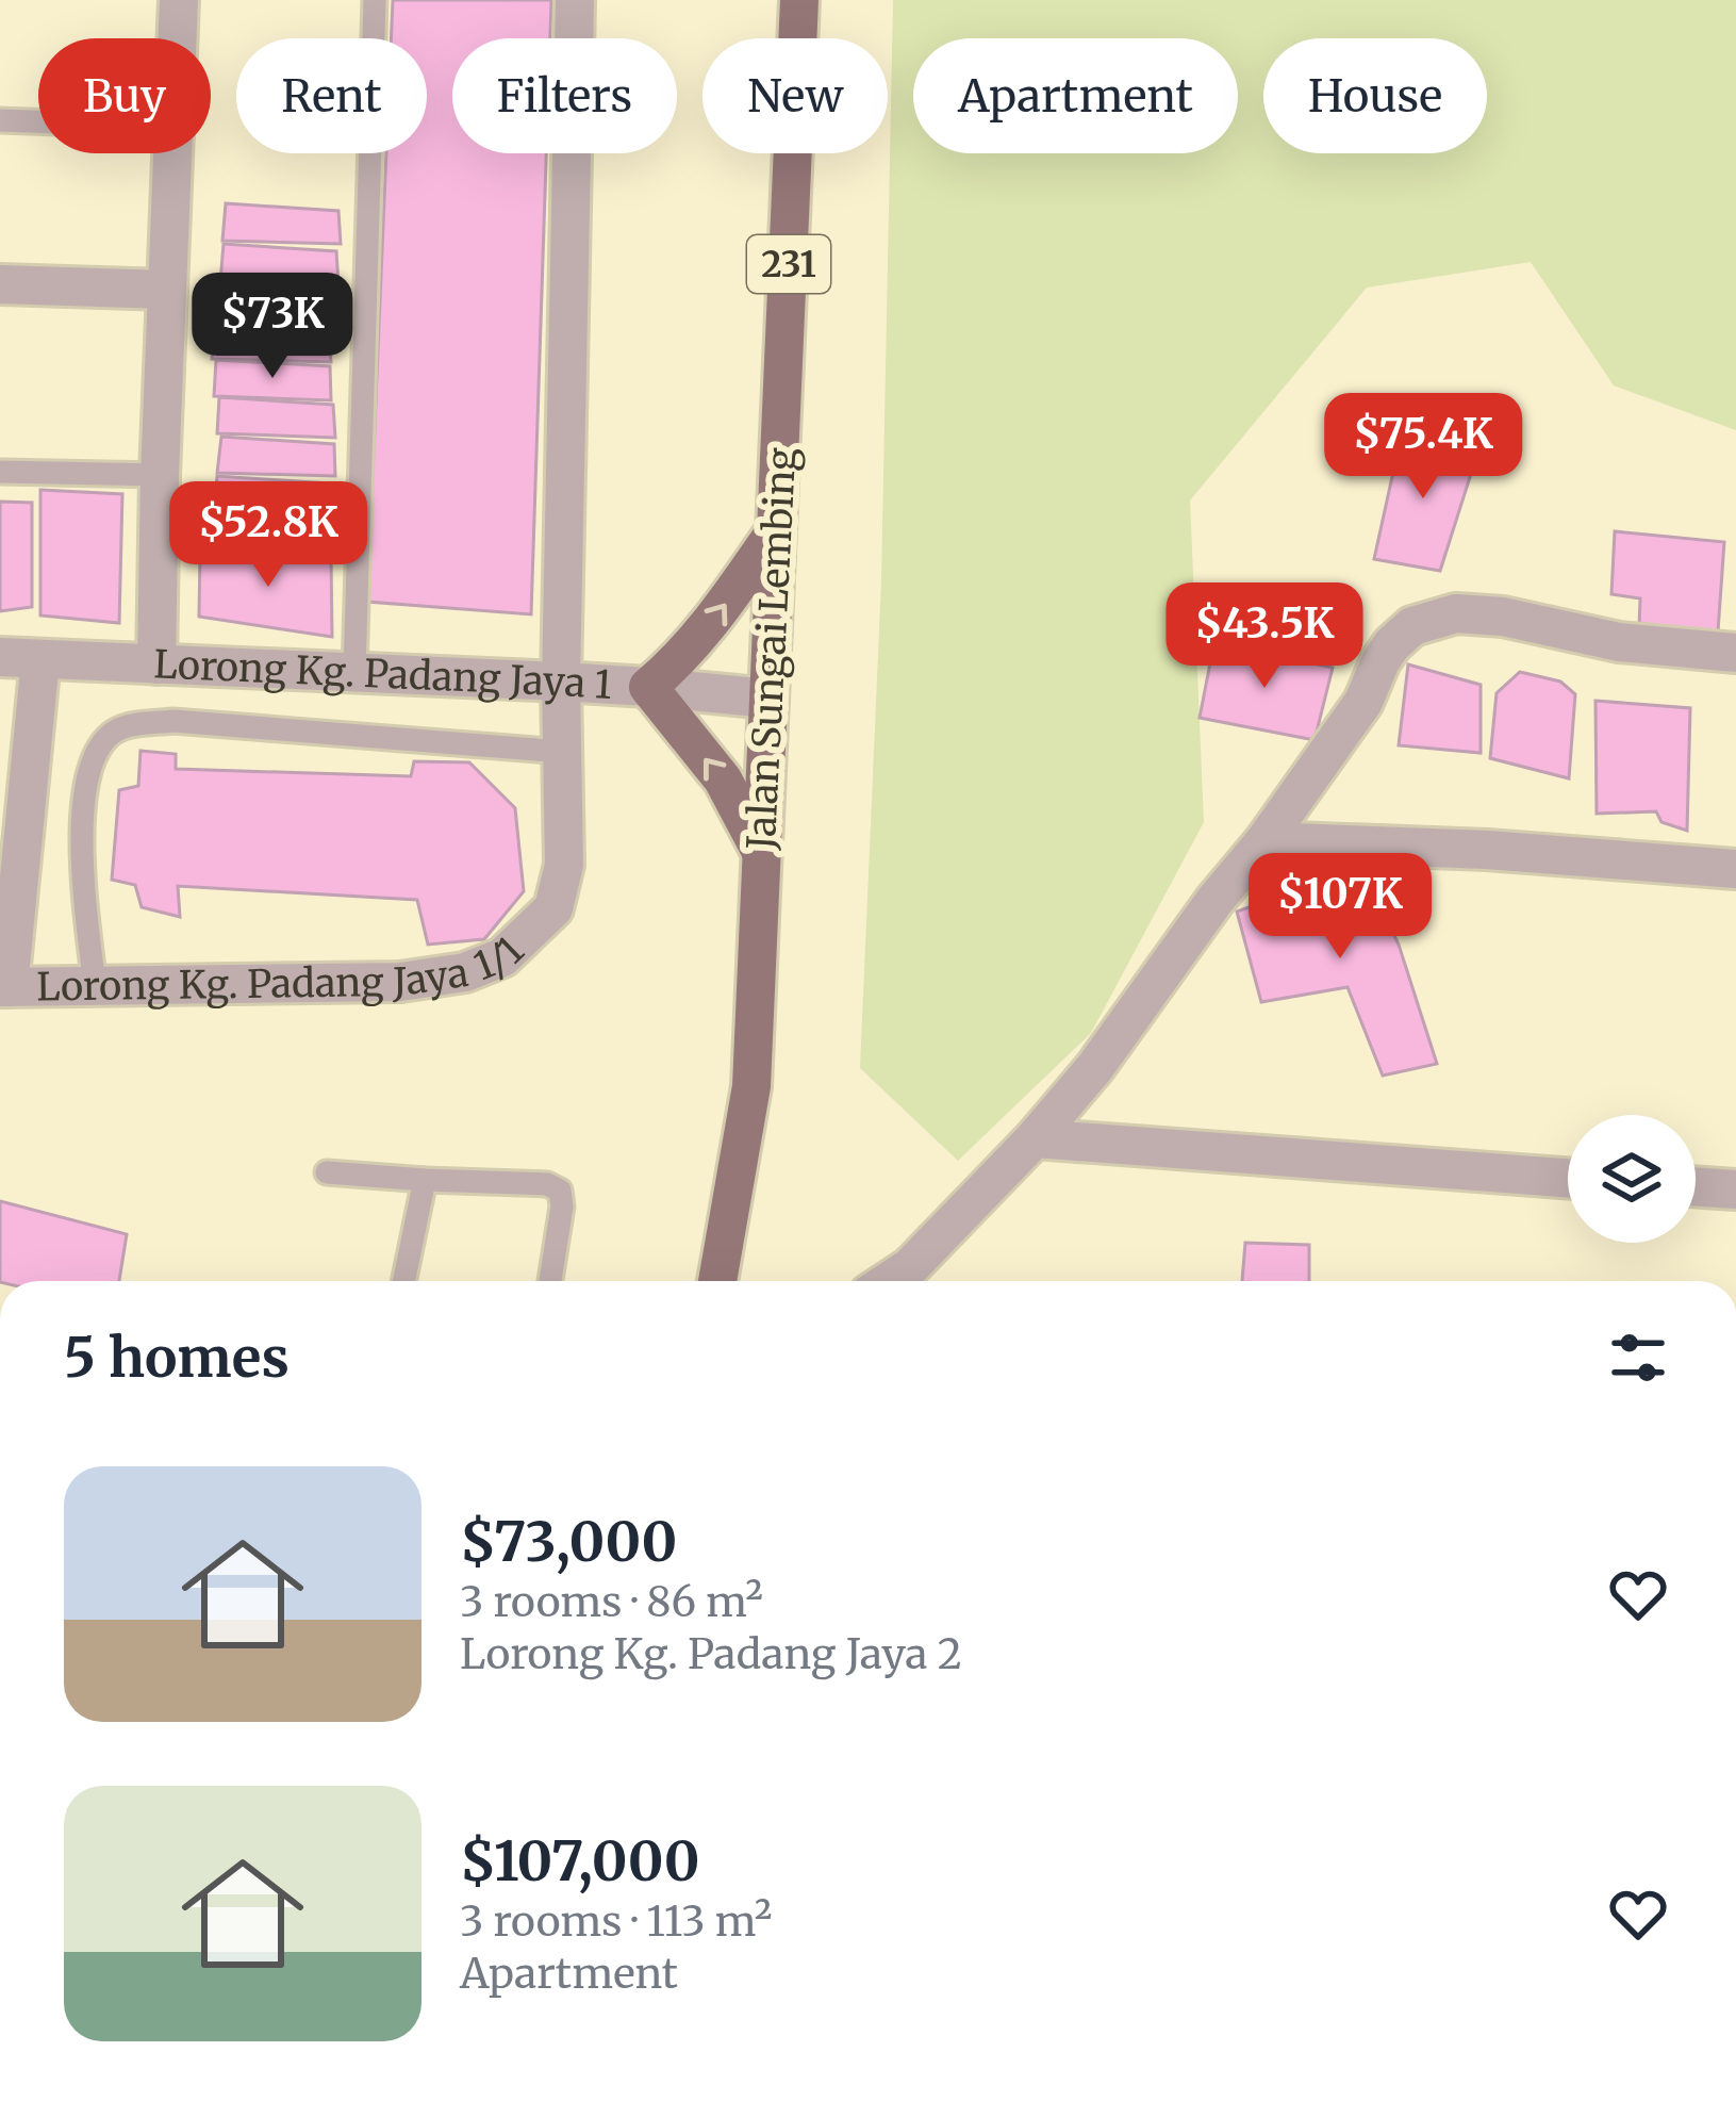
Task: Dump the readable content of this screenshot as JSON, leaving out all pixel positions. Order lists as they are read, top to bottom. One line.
{"streets":{"main road":["231","Jalan Sungai Lembing"],"street":["Lorong Kg. Padang Jaya 1","Lorong Kg. Padang Jaya 1/1"]},"crossings":[["Jalan Sungai Lembing","Lorong Kg. Padang Jaya 1"],["Lorong Kg. Padang Jaya 1","Lorong Kg. Padang Jaya 1/1"]],"page":{"chip":["Buy","Rent","Filters","New","Apartment","House"],"price":["$73K","$75.4K","$52.8K","$43.5K","$107K"],"heading":"5 homes","list":[{"name":"$73,000","note":"3 rooms · 86 m² · Lorong Kg. Padang Jaya 2"},{"name":"$107,000","note":"3 rooms · 113 m² · Apartment"}]}}
